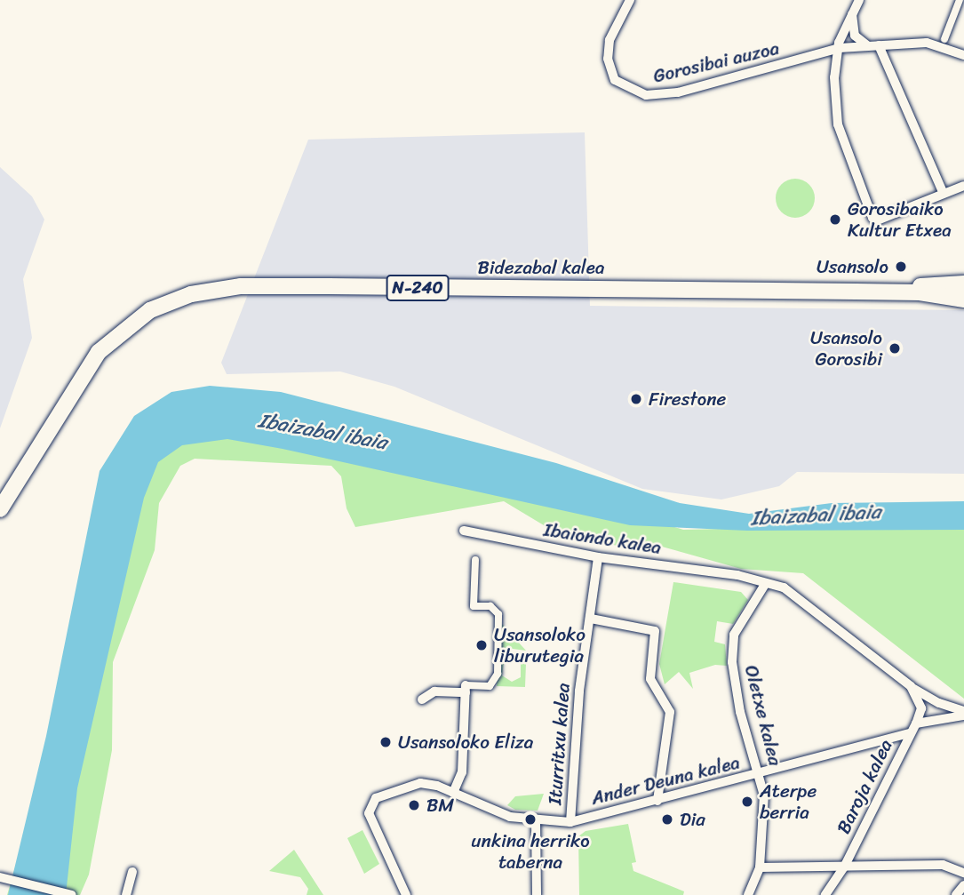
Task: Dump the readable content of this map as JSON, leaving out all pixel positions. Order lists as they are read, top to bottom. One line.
{"streets":{"highway":["Bidezabal kalea","N-240"],"street":["Gorosibai auzoa","Ibaiondo kalea","Oletxe kalea","Iturritxu kalea","Ander Deuna kalea","Baroja kalea"]},"crossings":[["Bidezabal kalea","N-240"],["Ibaiondo kalea","Oletxe kalea"],["Ibaiondo kalea","Iturritxu kalea"],["Oletxe kalea","Ander Deuna kalea"],["Iturritxu kalea","Ander Deuna kalea"],["Ander Deuna kalea","Baroja kalea"]],"water":["Ibaizabal ibaia"],"places":["Gorosibaiko Kultur Etxea","Usansolo","Usansolo Gorosibi","Firestone","Usansoloko liburutegia","Usansoloko Eliza","Aterpe berria","BM","unkina herriko taberna","Dia"]}
